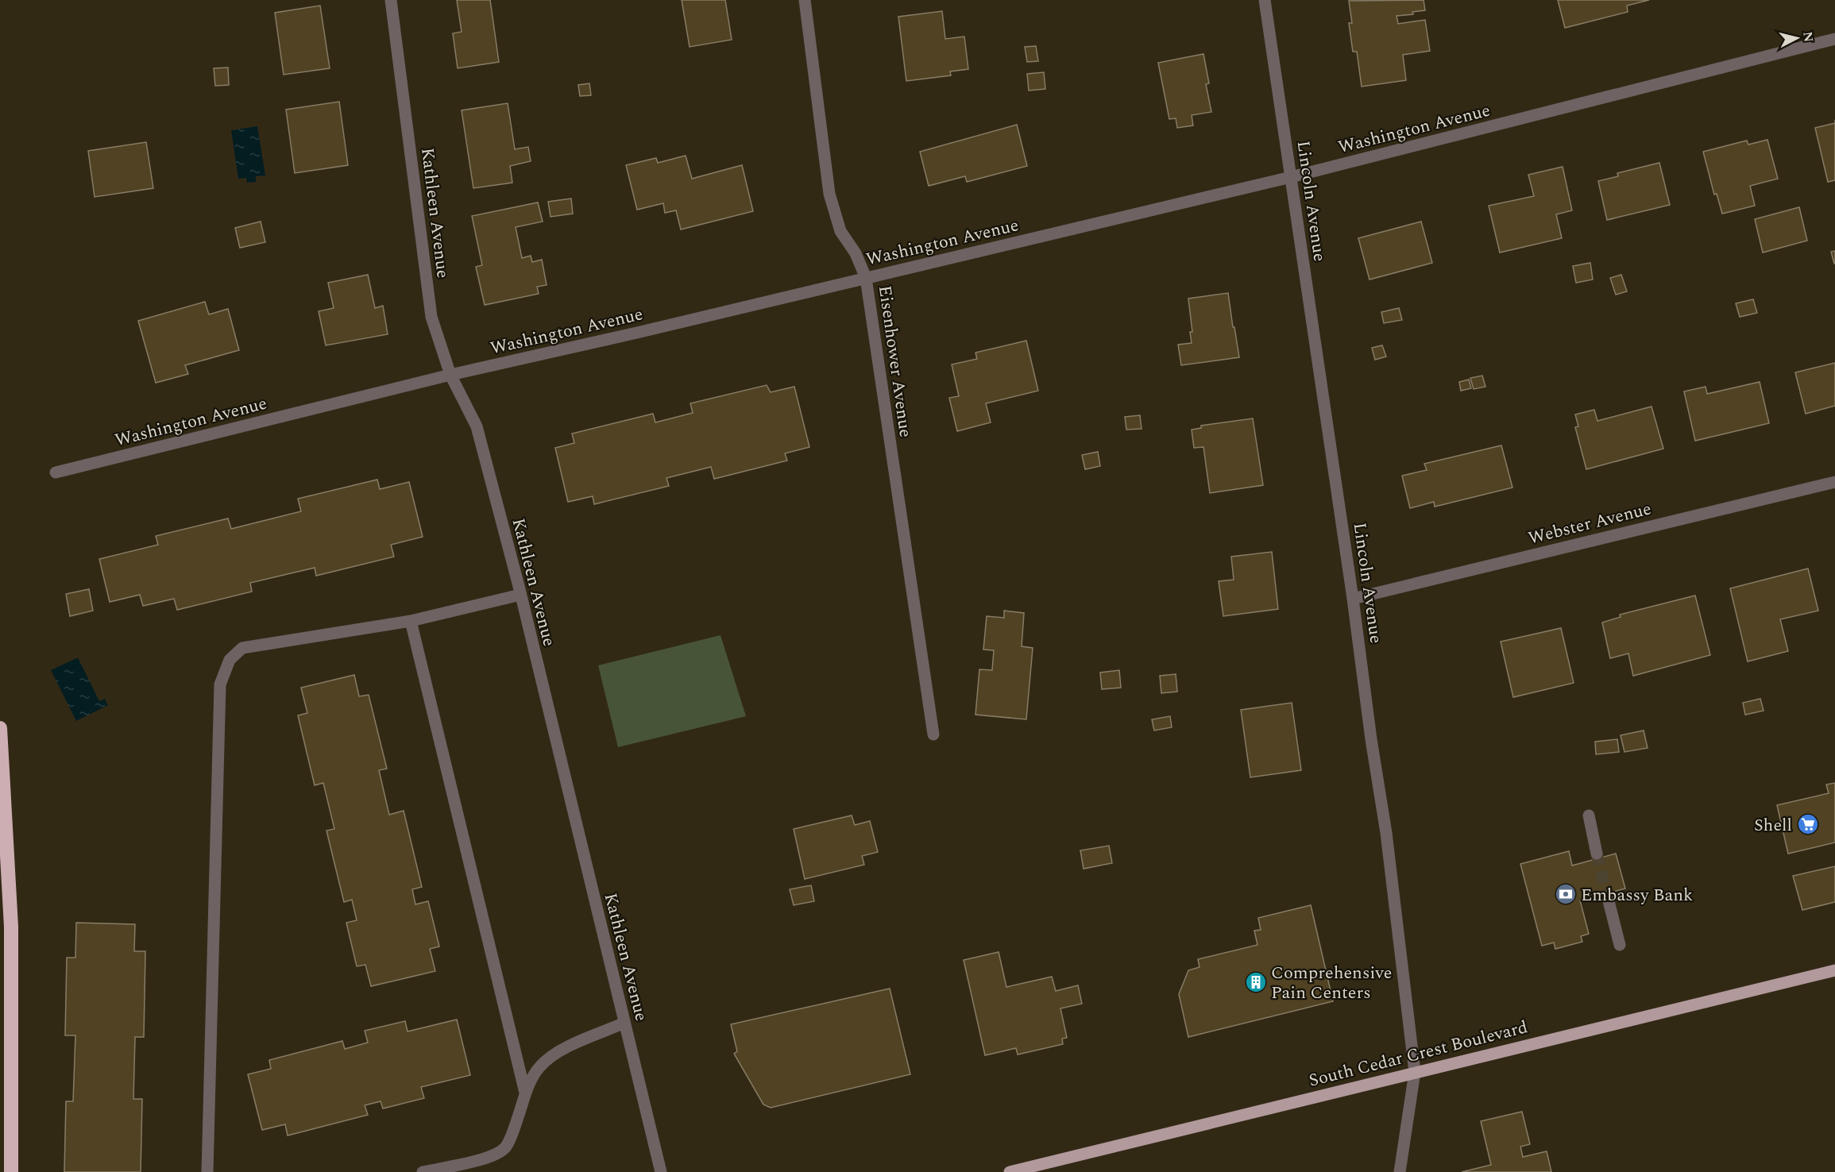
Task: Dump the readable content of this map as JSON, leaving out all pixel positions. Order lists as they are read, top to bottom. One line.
{"streets":{"main road":["South Cedar Crest Boulevard"],"street":["Washington Avenue","Lincoln Avenue","Kathleen Avenue","Eisenhower Avenue","Webster Avenue"]},"crossings":[["Washington Avenue","Lincoln Avenue"],["Washington Avenue","Kathleen Avenue"],["Washington Avenue","Eisenhower Avenue"],["Lincoln Avenue","Webster Avenue"],["Lincoln Avenue","South Cedar Crest Boulevard"]],"places":{"supermarket":["Shell"],"bank":["Embassy Bank"],"building":["Comprehensive Pain Centers"]},"north":"right"}
